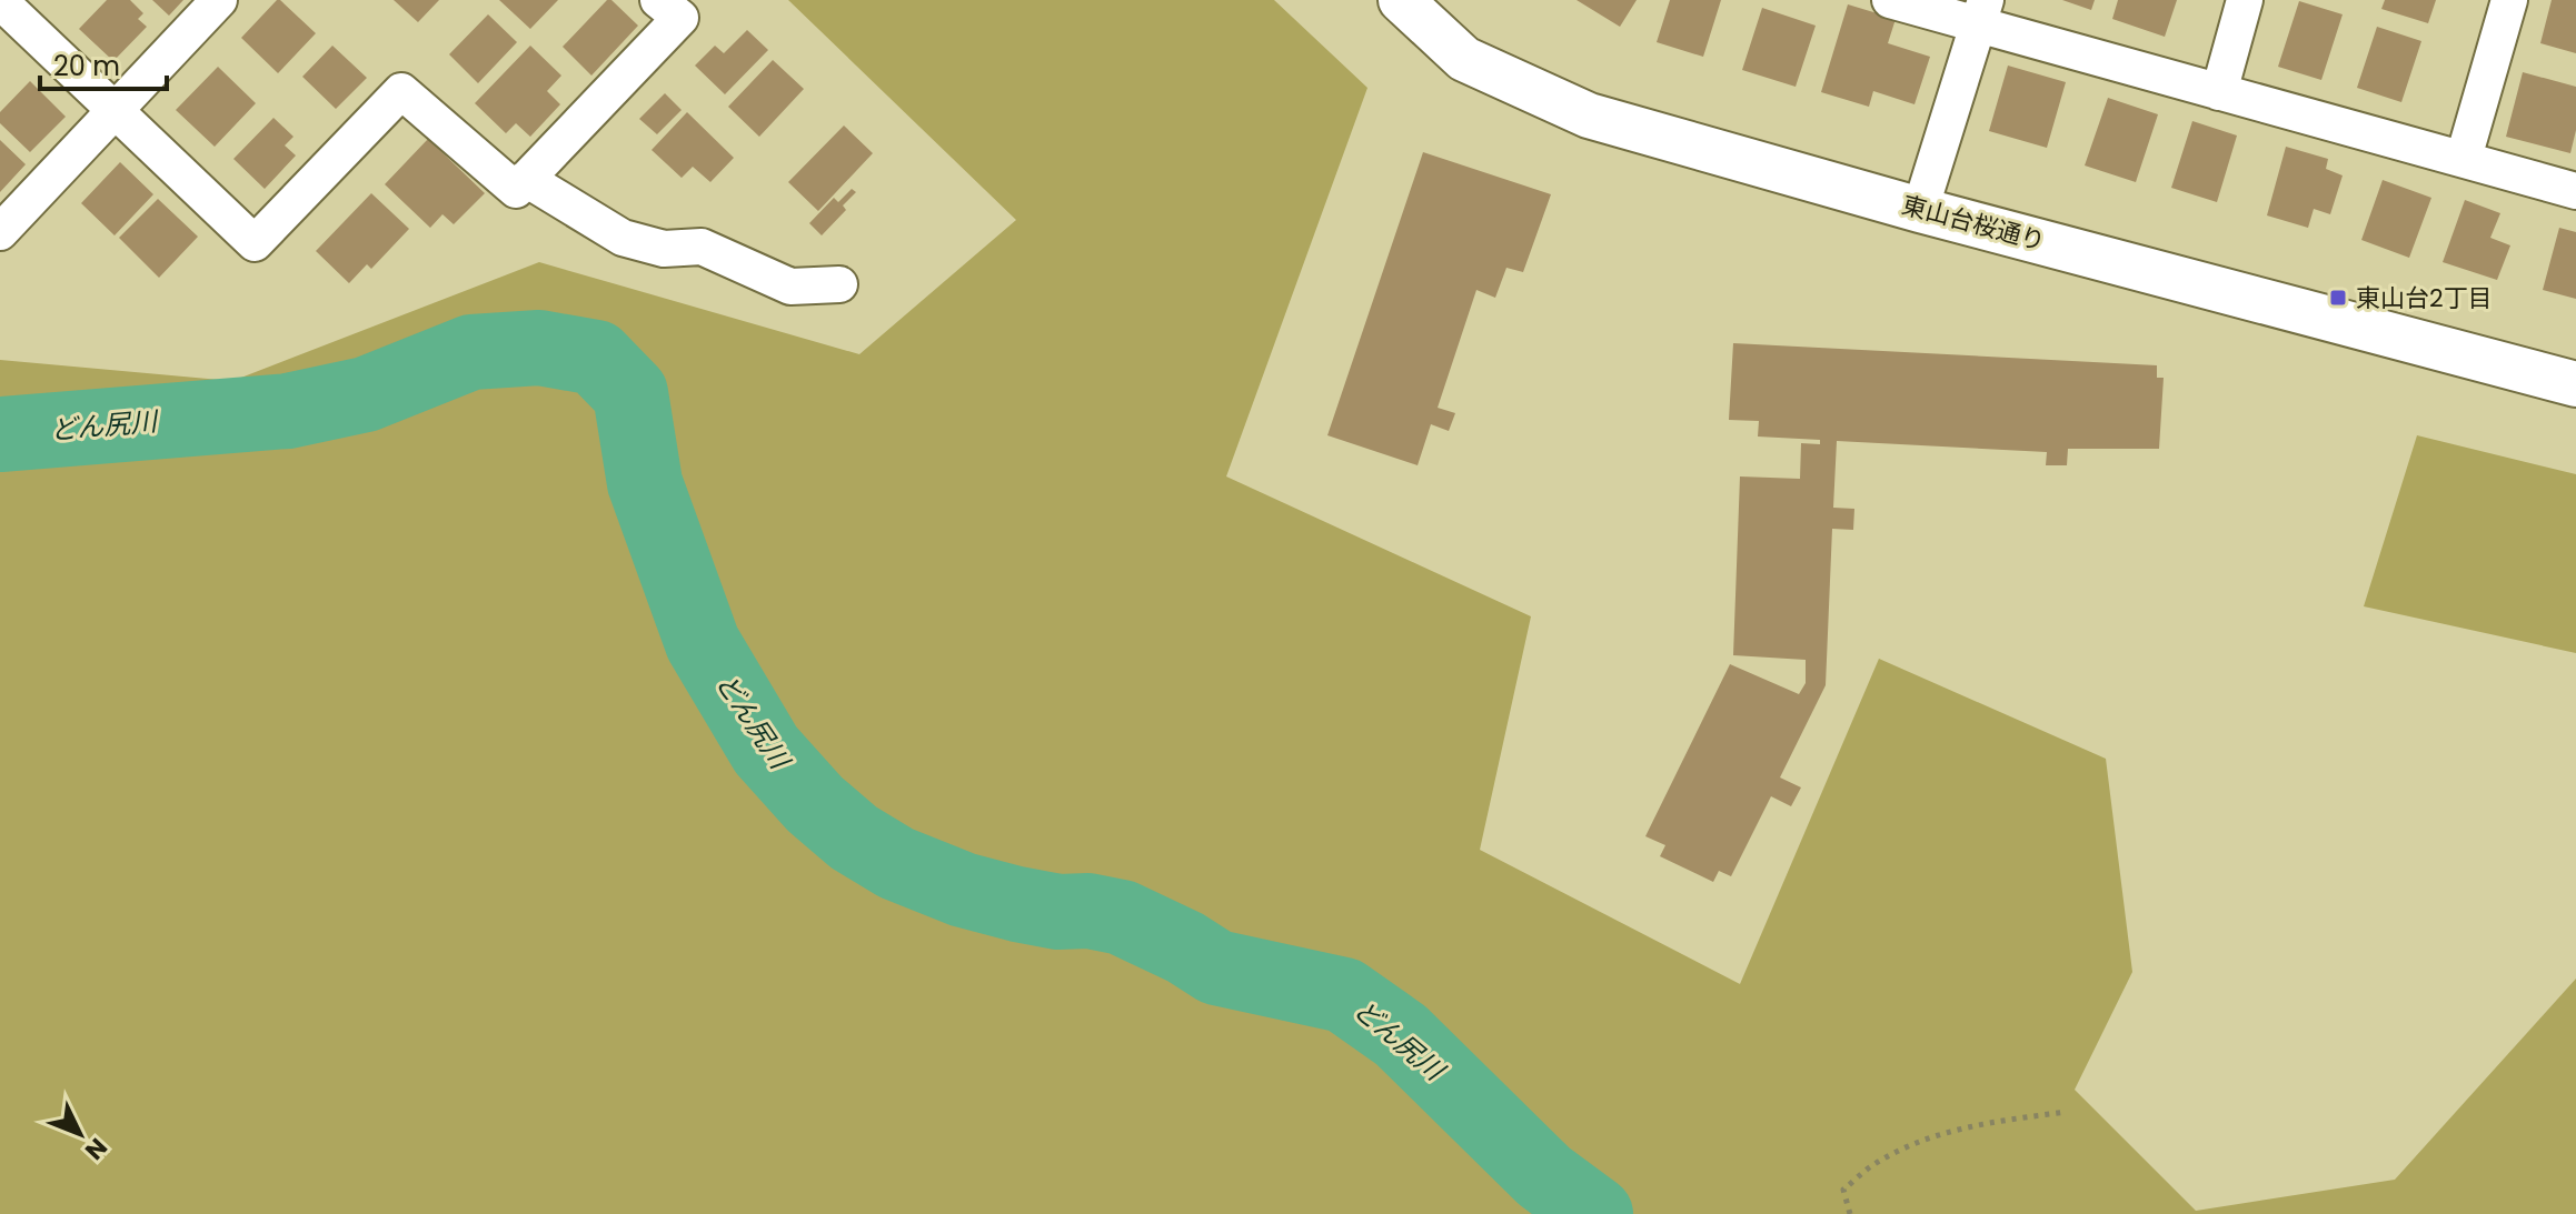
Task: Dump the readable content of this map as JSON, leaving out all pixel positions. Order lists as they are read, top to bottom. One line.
{"streets":{"street":["東山台桜通り"]},"water":["どん尻川"],"places":{"transit":["東山台2丁目"]},"scale_bar":"20 m","north":"bottom right"}
